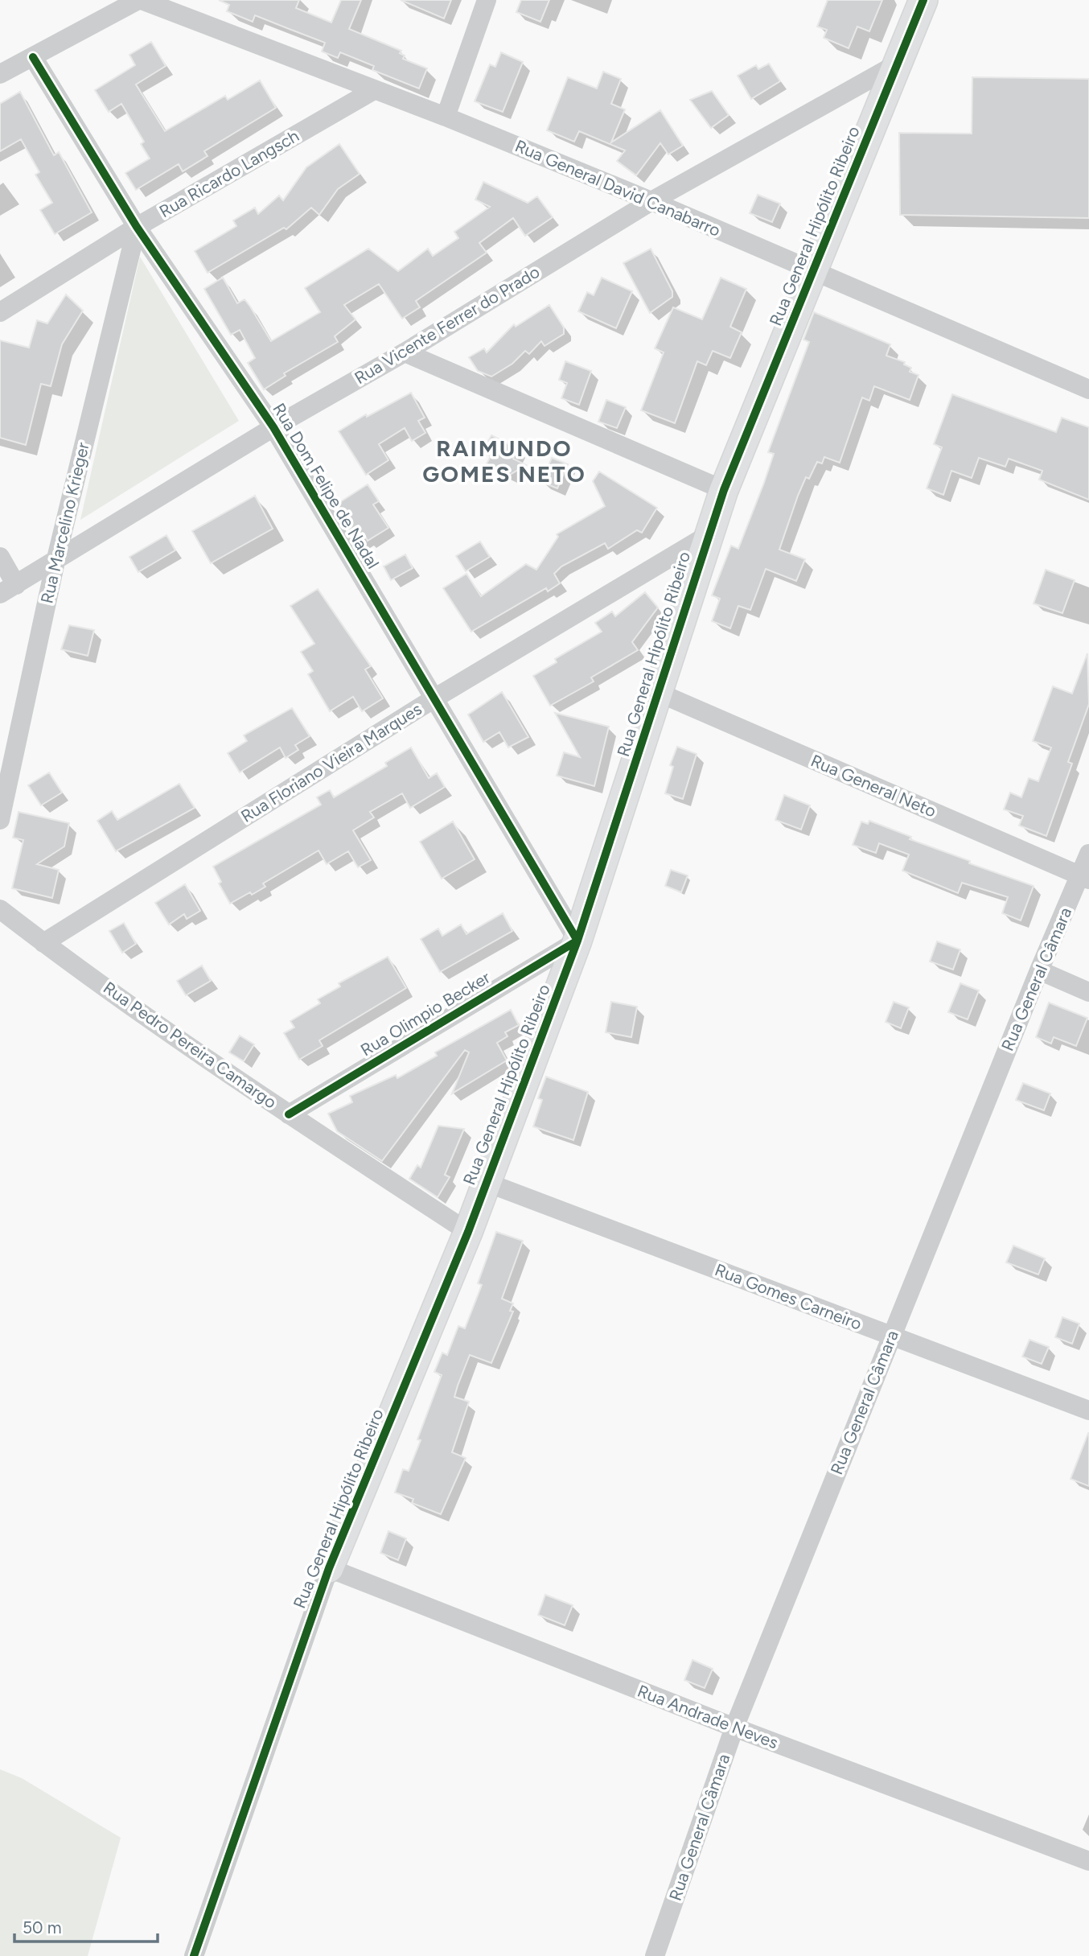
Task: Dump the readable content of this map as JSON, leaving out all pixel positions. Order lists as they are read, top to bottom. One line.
{"streets":{"street":["Rua Ricardo Langsch","Rua General David Canabarro","Rua General Hipólito Ribeiro","Rua Vicente Ferrer do Prado","Rua Dom Felipe de Nadal","Rua Marcelino Krieger","Rua Floriano Vieira Marques","Rua General Neto","Rua General Câmara","Rua Olimpio Becker","Rua Pedro Pereira Camargo","Rua Gomes Carneiro","Rua Andrade Neves"]},"crossings":[["Rua Ricardo Langsch","Rua General David Canabarro"],["Rua Ricardo Langsch","Rua Dom Felipe de Nadal"],["Rua Ricardo Langsch","Rua Marcelino Krieger"],["Rua General David Canabarro","Rua General Hipólito Ribeiro"],["Rua General David Canabarro","Rua Vicente Ferrer do Prado"],["Rua General Hipólito Ribeiro","Rua Vicente Ferrer do Prado"],["Rua General Hipólito Ribeiro","Rua Dom Felipe de Nadal"],["Rua General Hipólito Ribeiro","Rua Floriano Vieira Marques"],["Rua General Hipólito Ribeiro","Rua General Neto"],["Rua General Hipólito Ribeiro","Rua Olimpio Becker"],["Rua General Hipólito Ribeiro","Rua Pedro Pereira Camargo"],["Rua General Hipólito Ribeiro","Rua Gomes Carneiro"],["Rua General Hipólito Ribeiro","Rua Andrade Neves"],["Rua Vicente Ferrer do Prado","Rua Dom Felipe de Nadal"],["Rua Vicente Ferrer do Prado","Rua Marcelino Krieger"],["Rua Dom Felipe de Nadal","Rua Marcelino Krieger"],["Rua Dom Felipe de Nadal","Rua Floriano Vieira Marques"],["Rua Dom Felipe de Nadal","Rua Olimpio Becker"],["Rua Floriano Vieira Marques","Rua Pedro Pereira Camargo"],["Rua General Neto","Rua General Câmara"],["Rua General Câmara","Rua Gomes Carneiro"],["Rua General Câmara","Rua Andrade Neves"],["Rua Olimpio Becker","Rua Pedro Pereira Camargo"]],"districts":["RAIMUNDO GOMES NETO"],"scale_bar":"50 m"}
